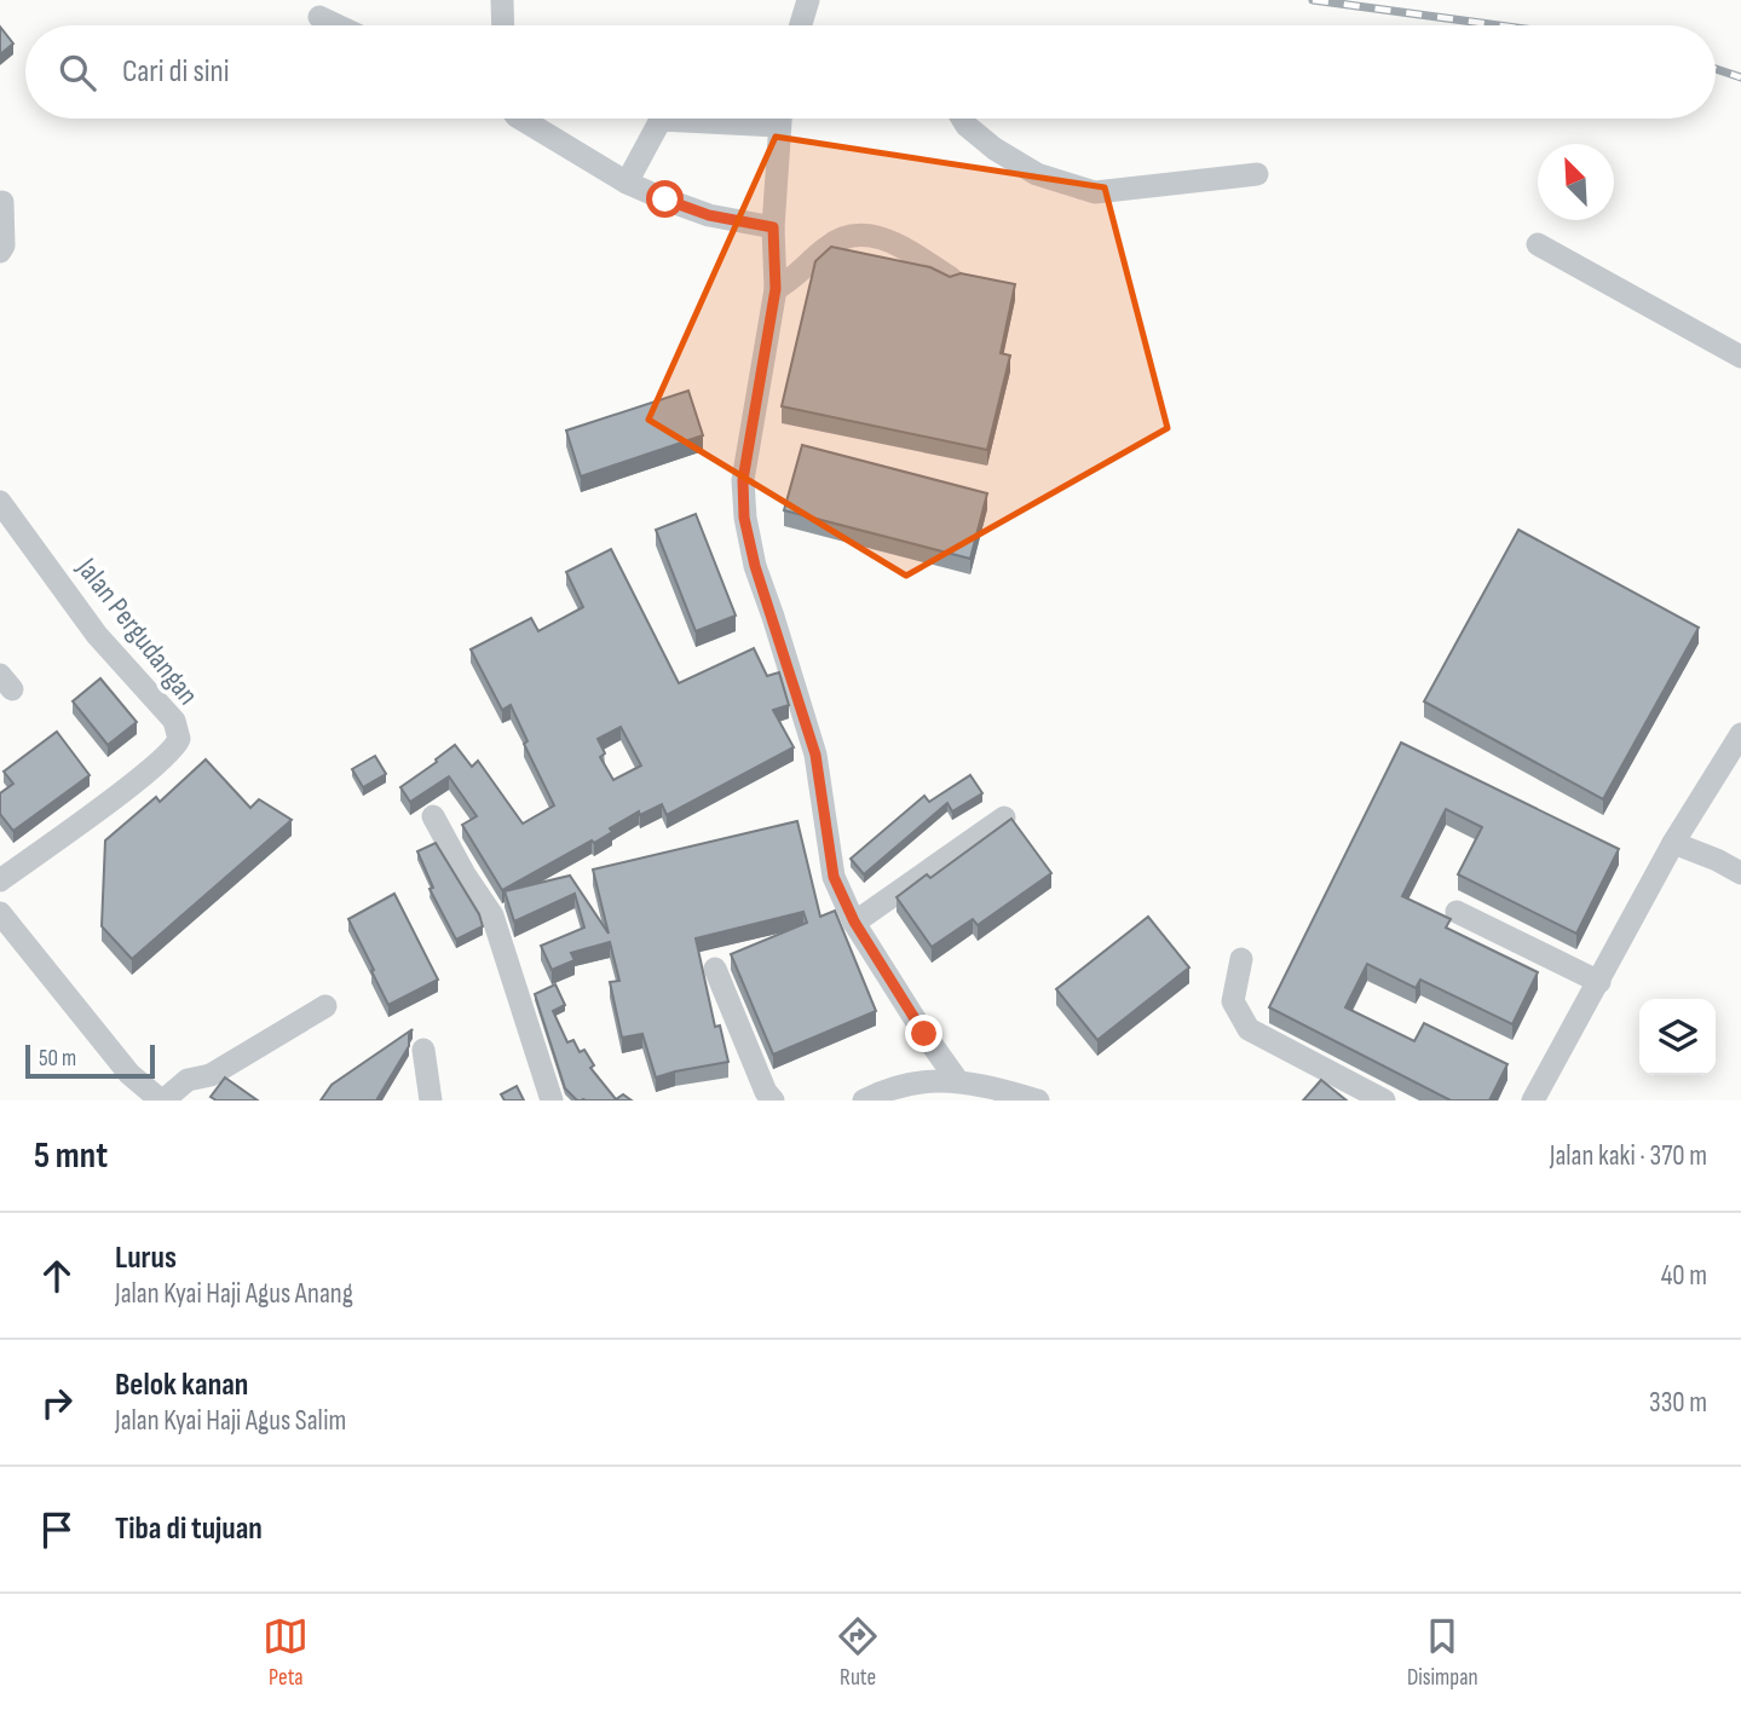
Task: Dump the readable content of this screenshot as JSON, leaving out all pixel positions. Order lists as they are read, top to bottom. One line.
{"streets":{"street":["Jalan Pergudangan"]},"scale_bar":"50 m","north":"top left","page":{"search":"Cari di sini","scale":"50 m","heading":["5 mnt","Jalan kaki · 370 m"],"list":[["Lurus","Jalan Kyai Haji Agus Anang","40 m"],["Belok kanan","Jalan Kyai Haji Agus Salim","330 m"],"Tiba di tujuan"],"nav":["Peta","Rute","Disimpan"]}}
